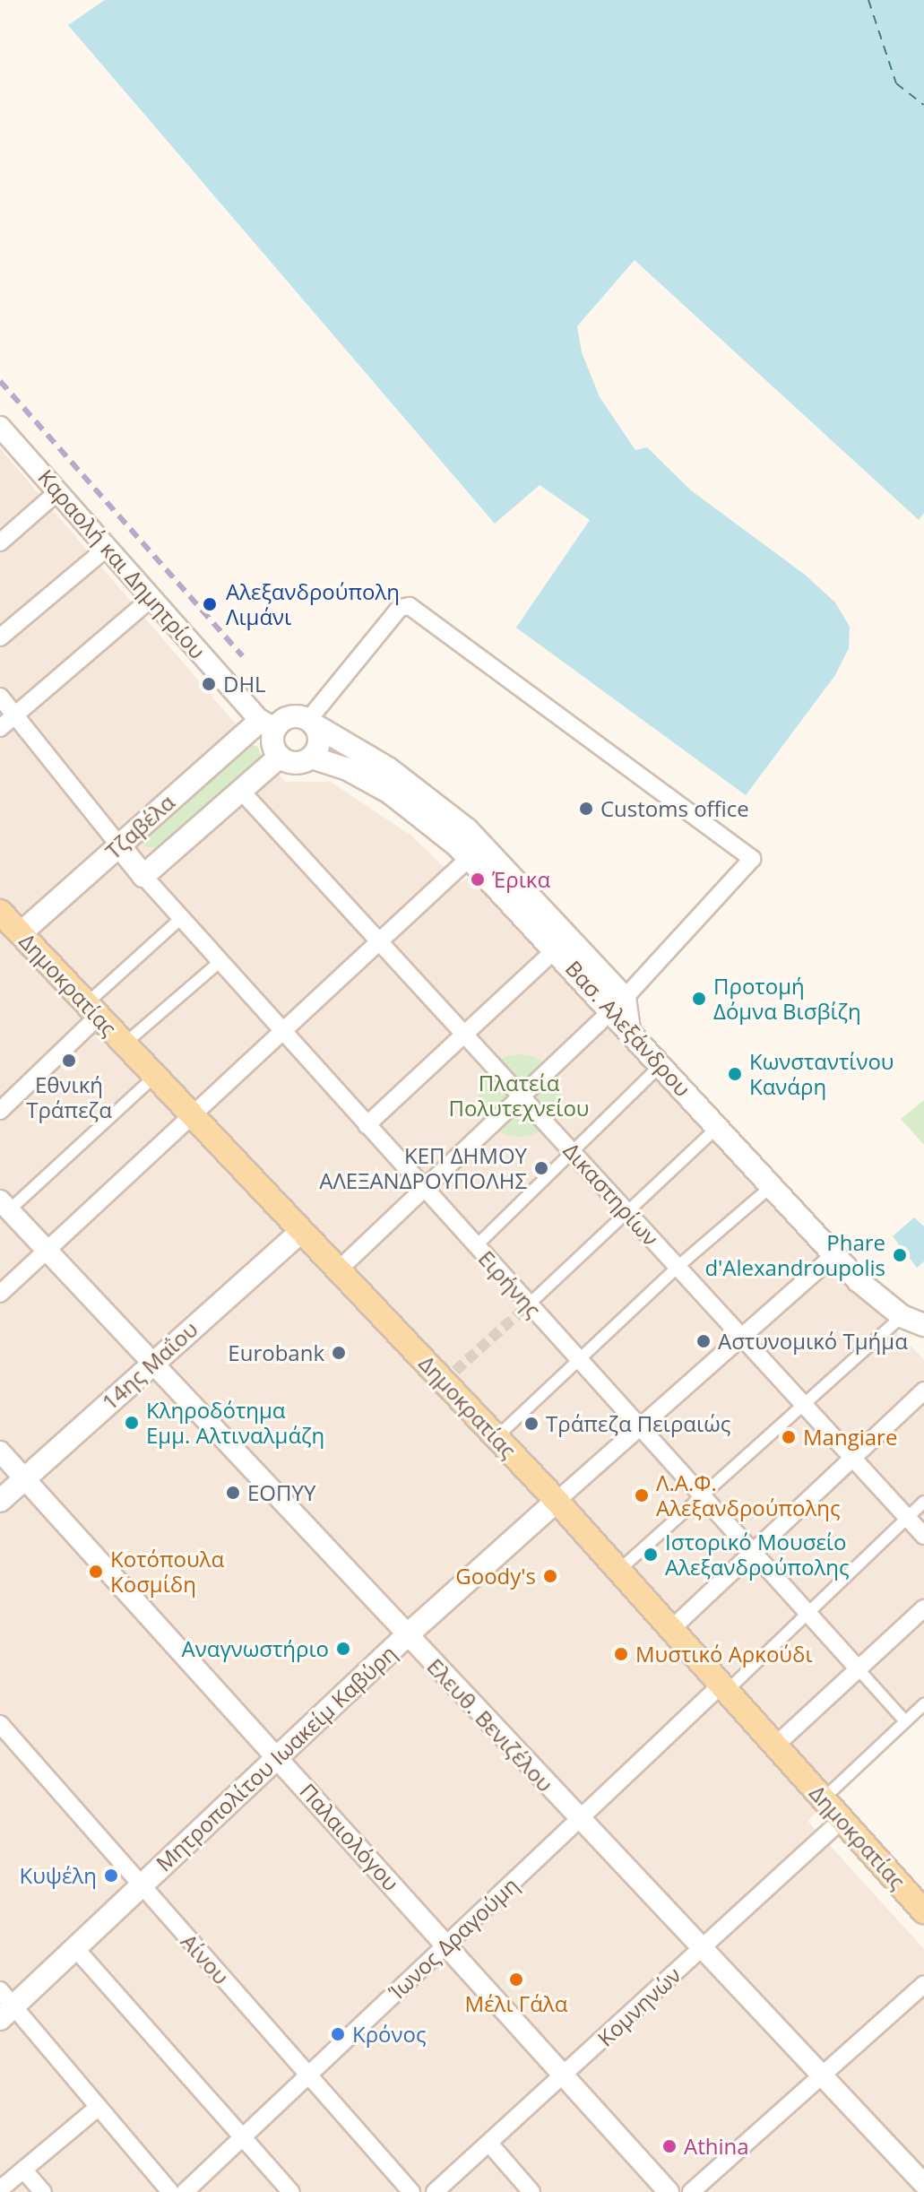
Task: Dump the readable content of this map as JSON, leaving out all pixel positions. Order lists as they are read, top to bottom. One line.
{"streets":{"main road":["Τζαβέλα","Δημοκρατίας","Βασ. Αλεξάνδρου","Ειρήνης","14ης Μαΐου","Μητροπολίτου Ιωακείμ Καβύρη"],"street":["Καραολή και Δημητρίου","Δικαστηρίων","Ελευθ. Βενιζέλου","Παλαιολόγου","Ίωνος Δραγούμη","Αίνου","Κομνηνών"]},"crossings":[["Καραολή και Δημητρίου","Τζαβέλα"],["Καραολή και Δημητρίου","Βασ. Αλεξάνδρου"],["Τζαβέλα","Δημοκρατίας"],["Τζαβέλα","Βασ. Αλεξάνδρου"],["Τζαβέλα","Δικαστηρίων"],["Τζαβέλα","Ειρήνης"],["Δημοκρατίας","14ης Μαΐου"],["Δημοκρατίας","Μητροπολίτου Ιωακείμ Καβύρη"],["Δημοκρατίας","Ίωνος Δραγούμη"],["Δημοκρατίας","Κομνηνών"],["14ης Μαΐου","Ελευθ. Βενιζέλου"],["14ης Μαΐου","Παλαιολόγου"],["Ελευθ. Βενιζέλου","Μητροπολίτου Ιωακείμ Καβύρη"],["Ελευθ. Βενιζέλου","Ίωνος Δραγούμη"],["Ελευθ. Βενιζέλου","Κομνηνών"],["Μητροπολίτου Ιωακείμ Καβύρη","Παλαιολόγου"],["Μητροπολίτου Ιωακείμ Καβύρη","Αίνου"],["Παλαιολόγου","Ίωνος Δραγούμη"],["Παλαιολόγου","Κομνηνών"],["Ίωνος Δραγούμη","Αίνου"]],"parks":["Πλατεία Πολυτεχνείου"],"places":["Αλεξανδρούπολη Λιμάνι","DHL","Customs office","Έρικα","Προτομή Δόμνα Βισβίζη","Εθνική Τράπεζα","Κωνσταντίνου Κανάρη","ΚΕΠ ΔΗΜΟΥ ΑΛΕΞΑΝΔΡΟΥΠΟΛΗΣ","Phare d'Alexandroupolis","Αστυνομικό Τμήμα","Eurobank","Κληροδότημα Εμμ. Αλτιναλμάζη","Τράπεζα Πειραιώς","Mangiare","ΕΟΠΥΥ","Λ.Α.Φ. Αλεξανδρούπολης","Ιστορικό Μουσείο Αλεξανδρούπολης","Κοτόπουλα Κοσμίδη","Goody's","Αναγνωστήριο","Μυστικό Αρκούδι","Κυψέλη","Μέλι Γάλα","Κρόνος","Athina"]}
